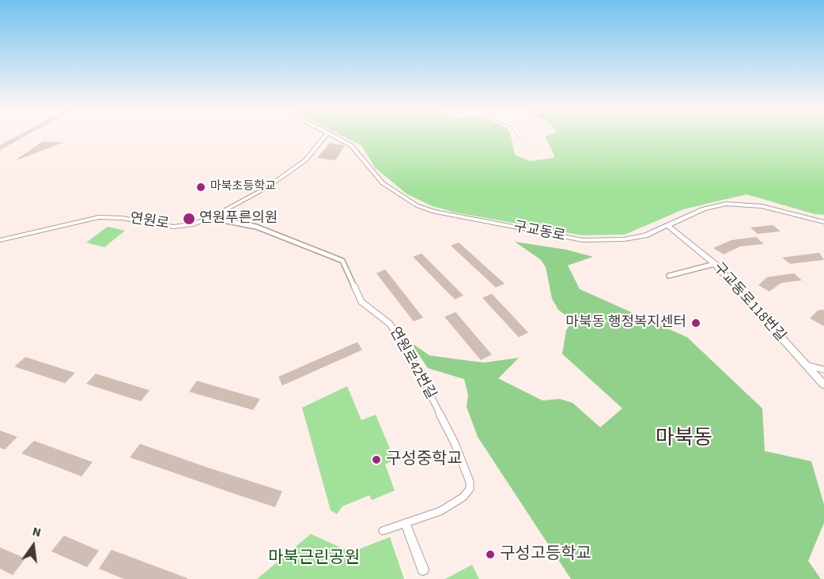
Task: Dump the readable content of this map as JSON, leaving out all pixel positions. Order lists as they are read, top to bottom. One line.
{"streets":{"street":["연원로","구교동로","구교동로118번길","연원로42번길"]},"crossings":[["연원로","연원로42번길"],["구교동로","구교동로118번길"]],"districts":["마북동"],"parks":["마북근린공원"],"places":["마북초등학교","연원푸른의원","마북동 행정복지센터","구성중학교","구성고등학교"],"north":"top"}
